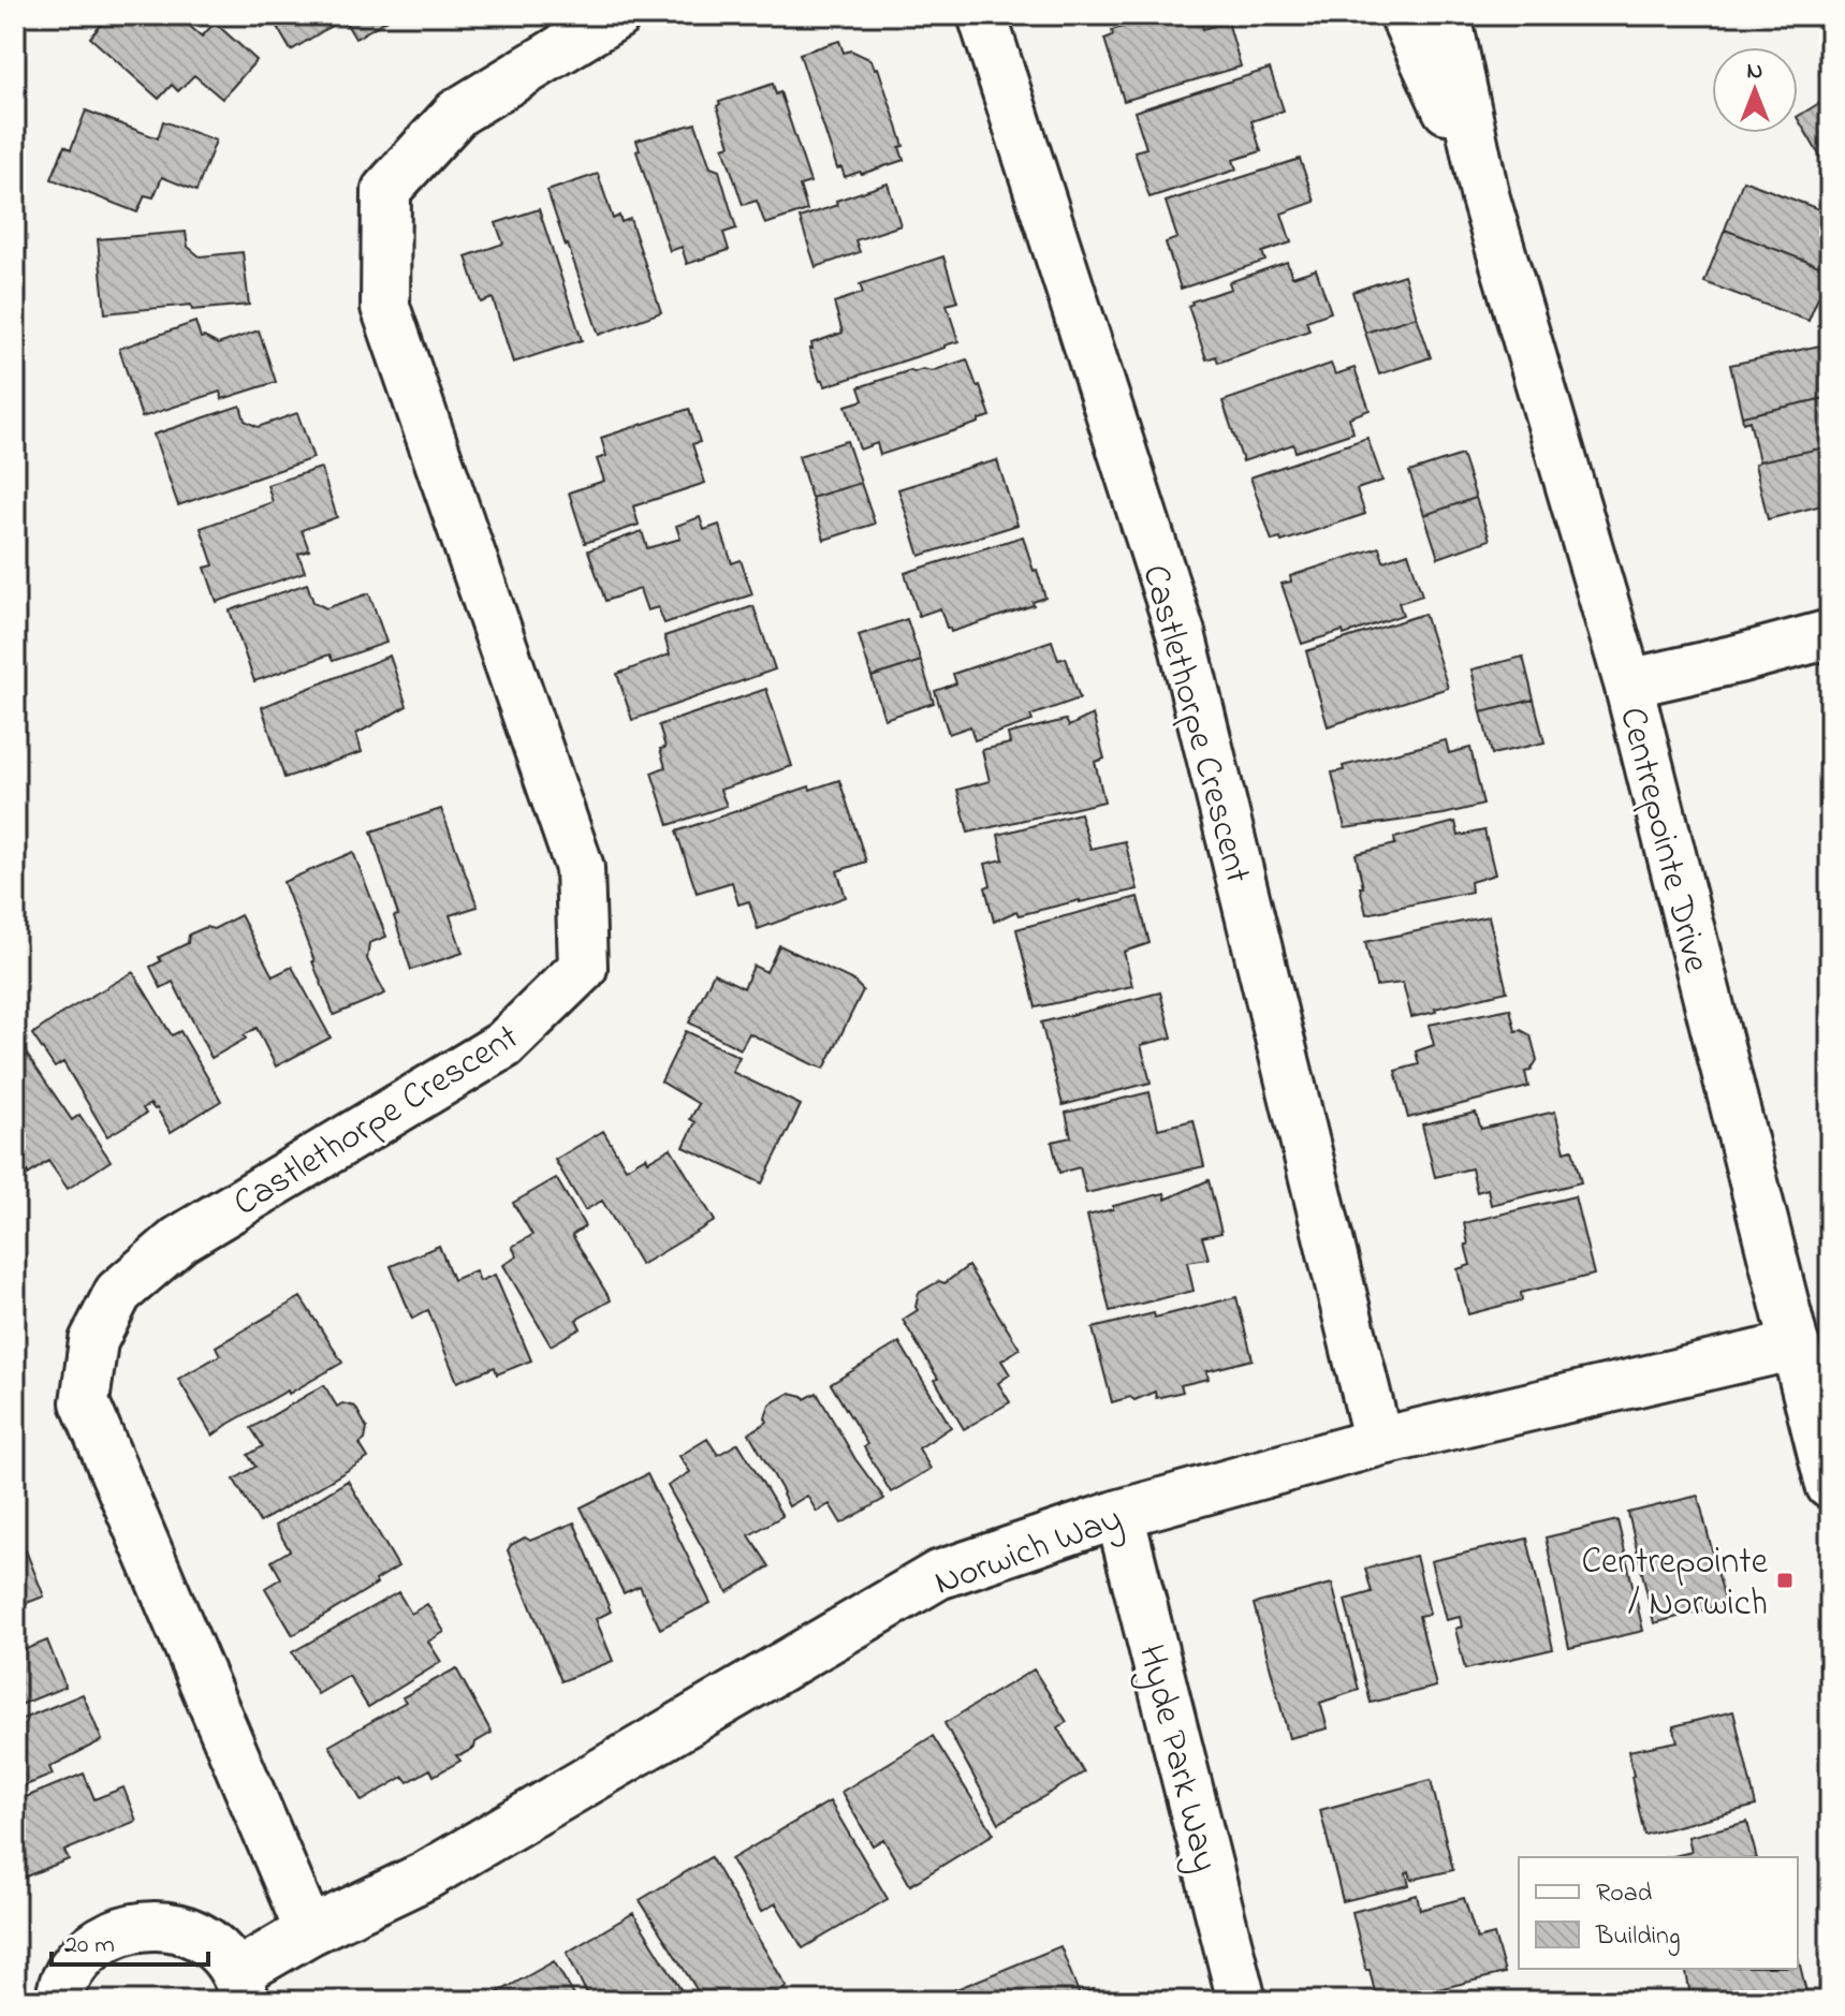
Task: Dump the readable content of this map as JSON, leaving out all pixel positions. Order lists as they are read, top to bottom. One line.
{"streets":{"street":["Castlethorpe Crescent","Centrepointe Drive","Norwich Way","Hyde Park Way"]},"crossings":[["Castlethorpe Crescent","Norwich Way"],["Centrepointe Drive","Norwich Way"],["Norwich Way","Hyde Park Way"]],"places":{"transit":["Centrepointe / Norwich"]},"legend":["Road","Building"],"scale_bar":"20 m","north":"top"}
